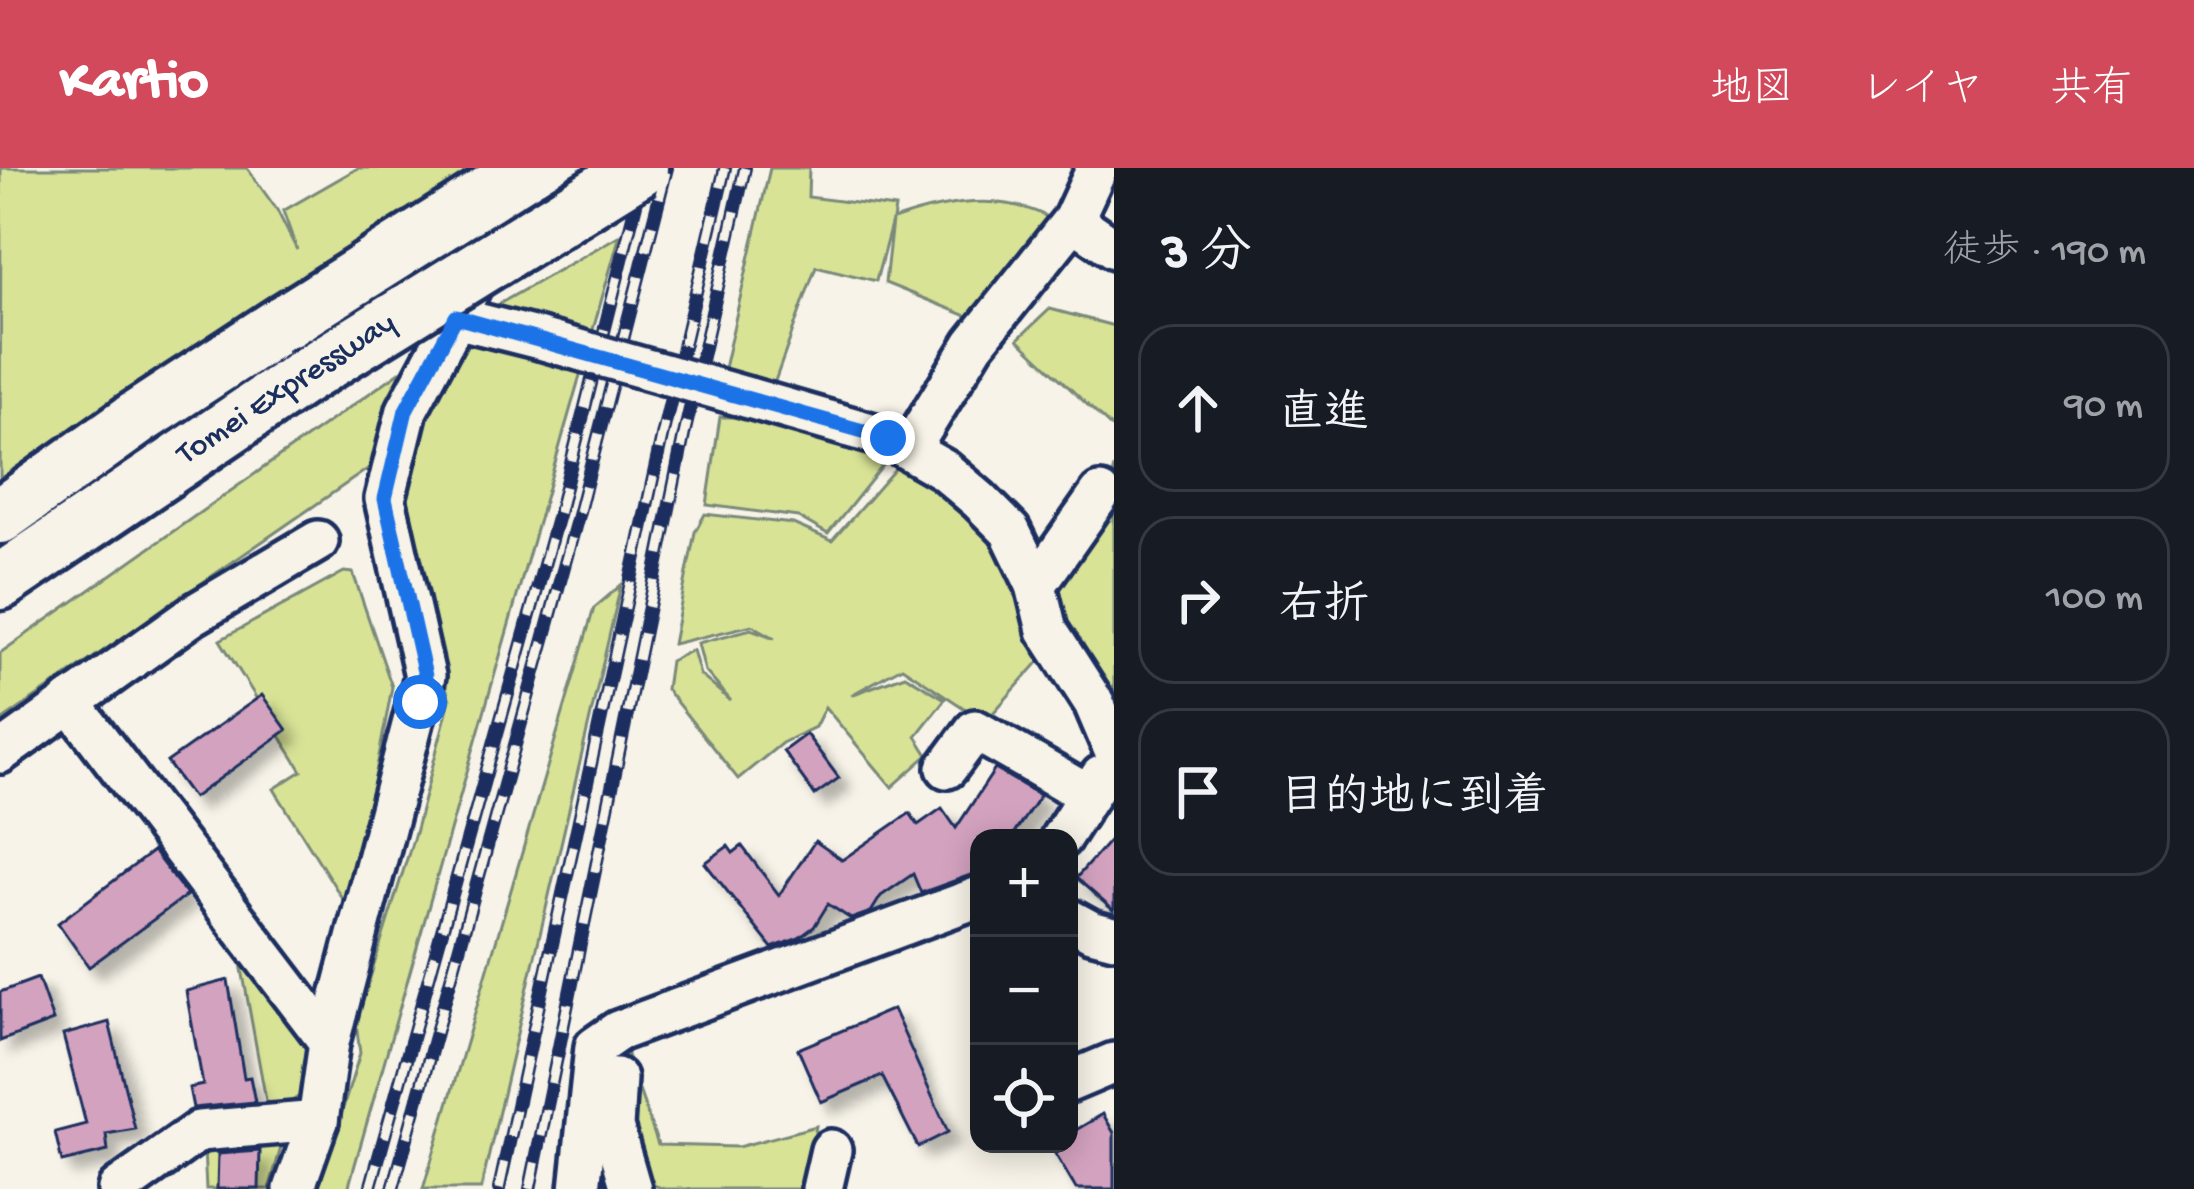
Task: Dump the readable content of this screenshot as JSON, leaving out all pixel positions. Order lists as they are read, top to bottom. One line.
{"streets":{"highway":["Tomei Expressway"]},"page":{"header":"Kartio","nav":["地図","レイヤ","共有"],"heading":["3 分","徒歩 · 190 m"],"list":[["直進","90 m"],["右折","100 m"],"目的地に到着"],"map_buttons":["+","−"]}}
